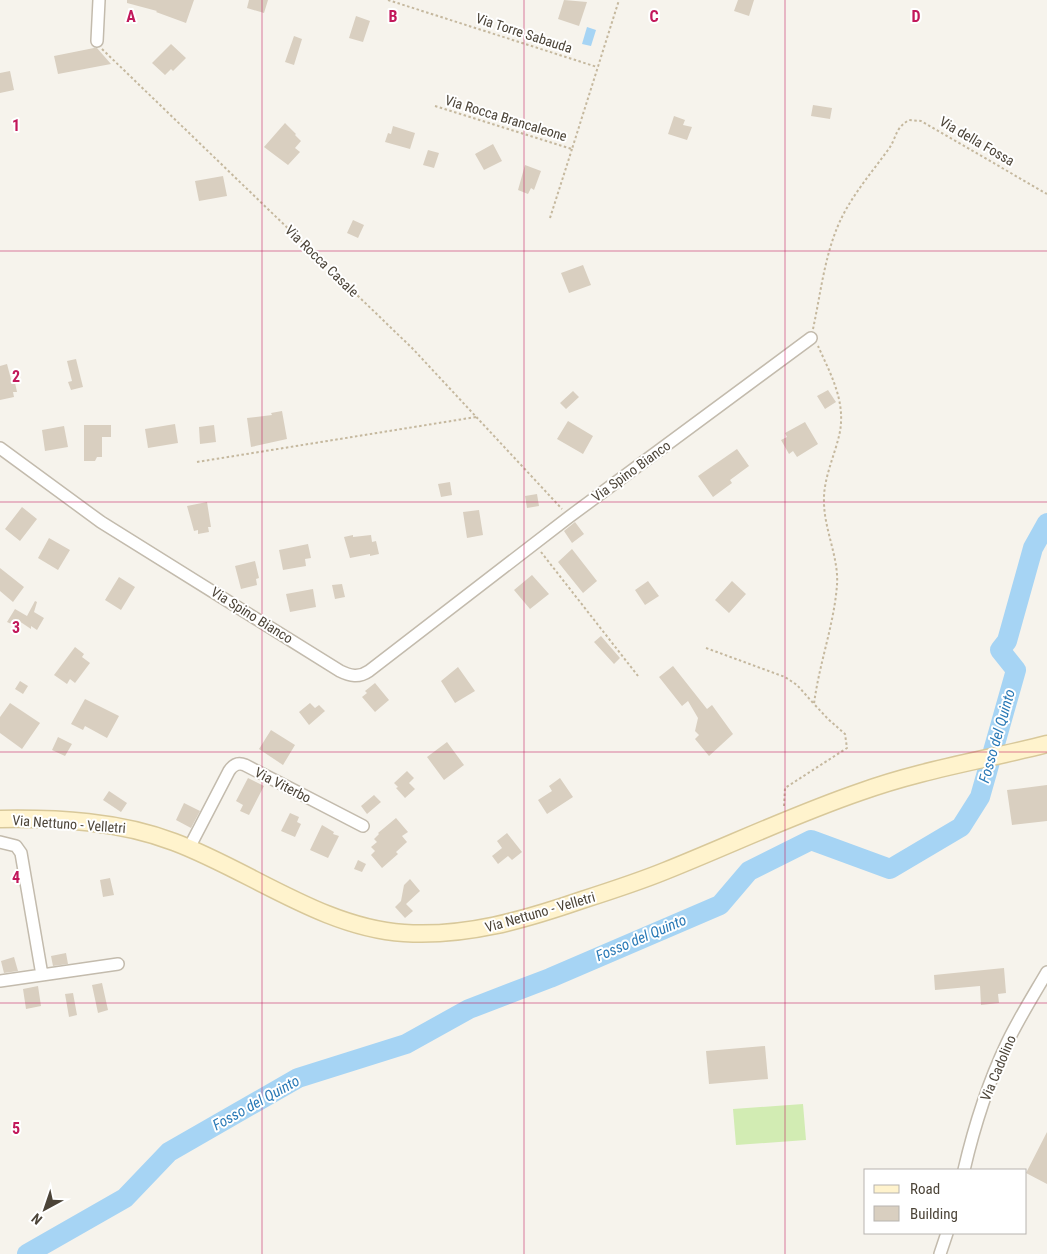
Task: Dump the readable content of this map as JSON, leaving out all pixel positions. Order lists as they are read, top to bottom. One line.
{"streets":{"main road":["Via Nettuno - Velletri"],"street":["Via Spino Bianco","Via Viterbo","Via Cadolino"],"path":["Via Torre Sabauda","Via Rocca Brancaleone","Via della Fossa","Via Rocca Casale"]},"crossings":[["Via Torre Sabauda","Via Rocca Brancaleone"],["Via della Fossa","Via Spino Bianco"],["Via Rocca Casale","Via Spino Bianco"],["Via Viterbo","Via Nettuno - Velletri"]],"water":["Fosso del Quinto"],"legend":["Road","Building"],"north":"bottom left","grid":{"columns":["A","B","C","D"],"rows":["1","2","3","4","5"]}}
